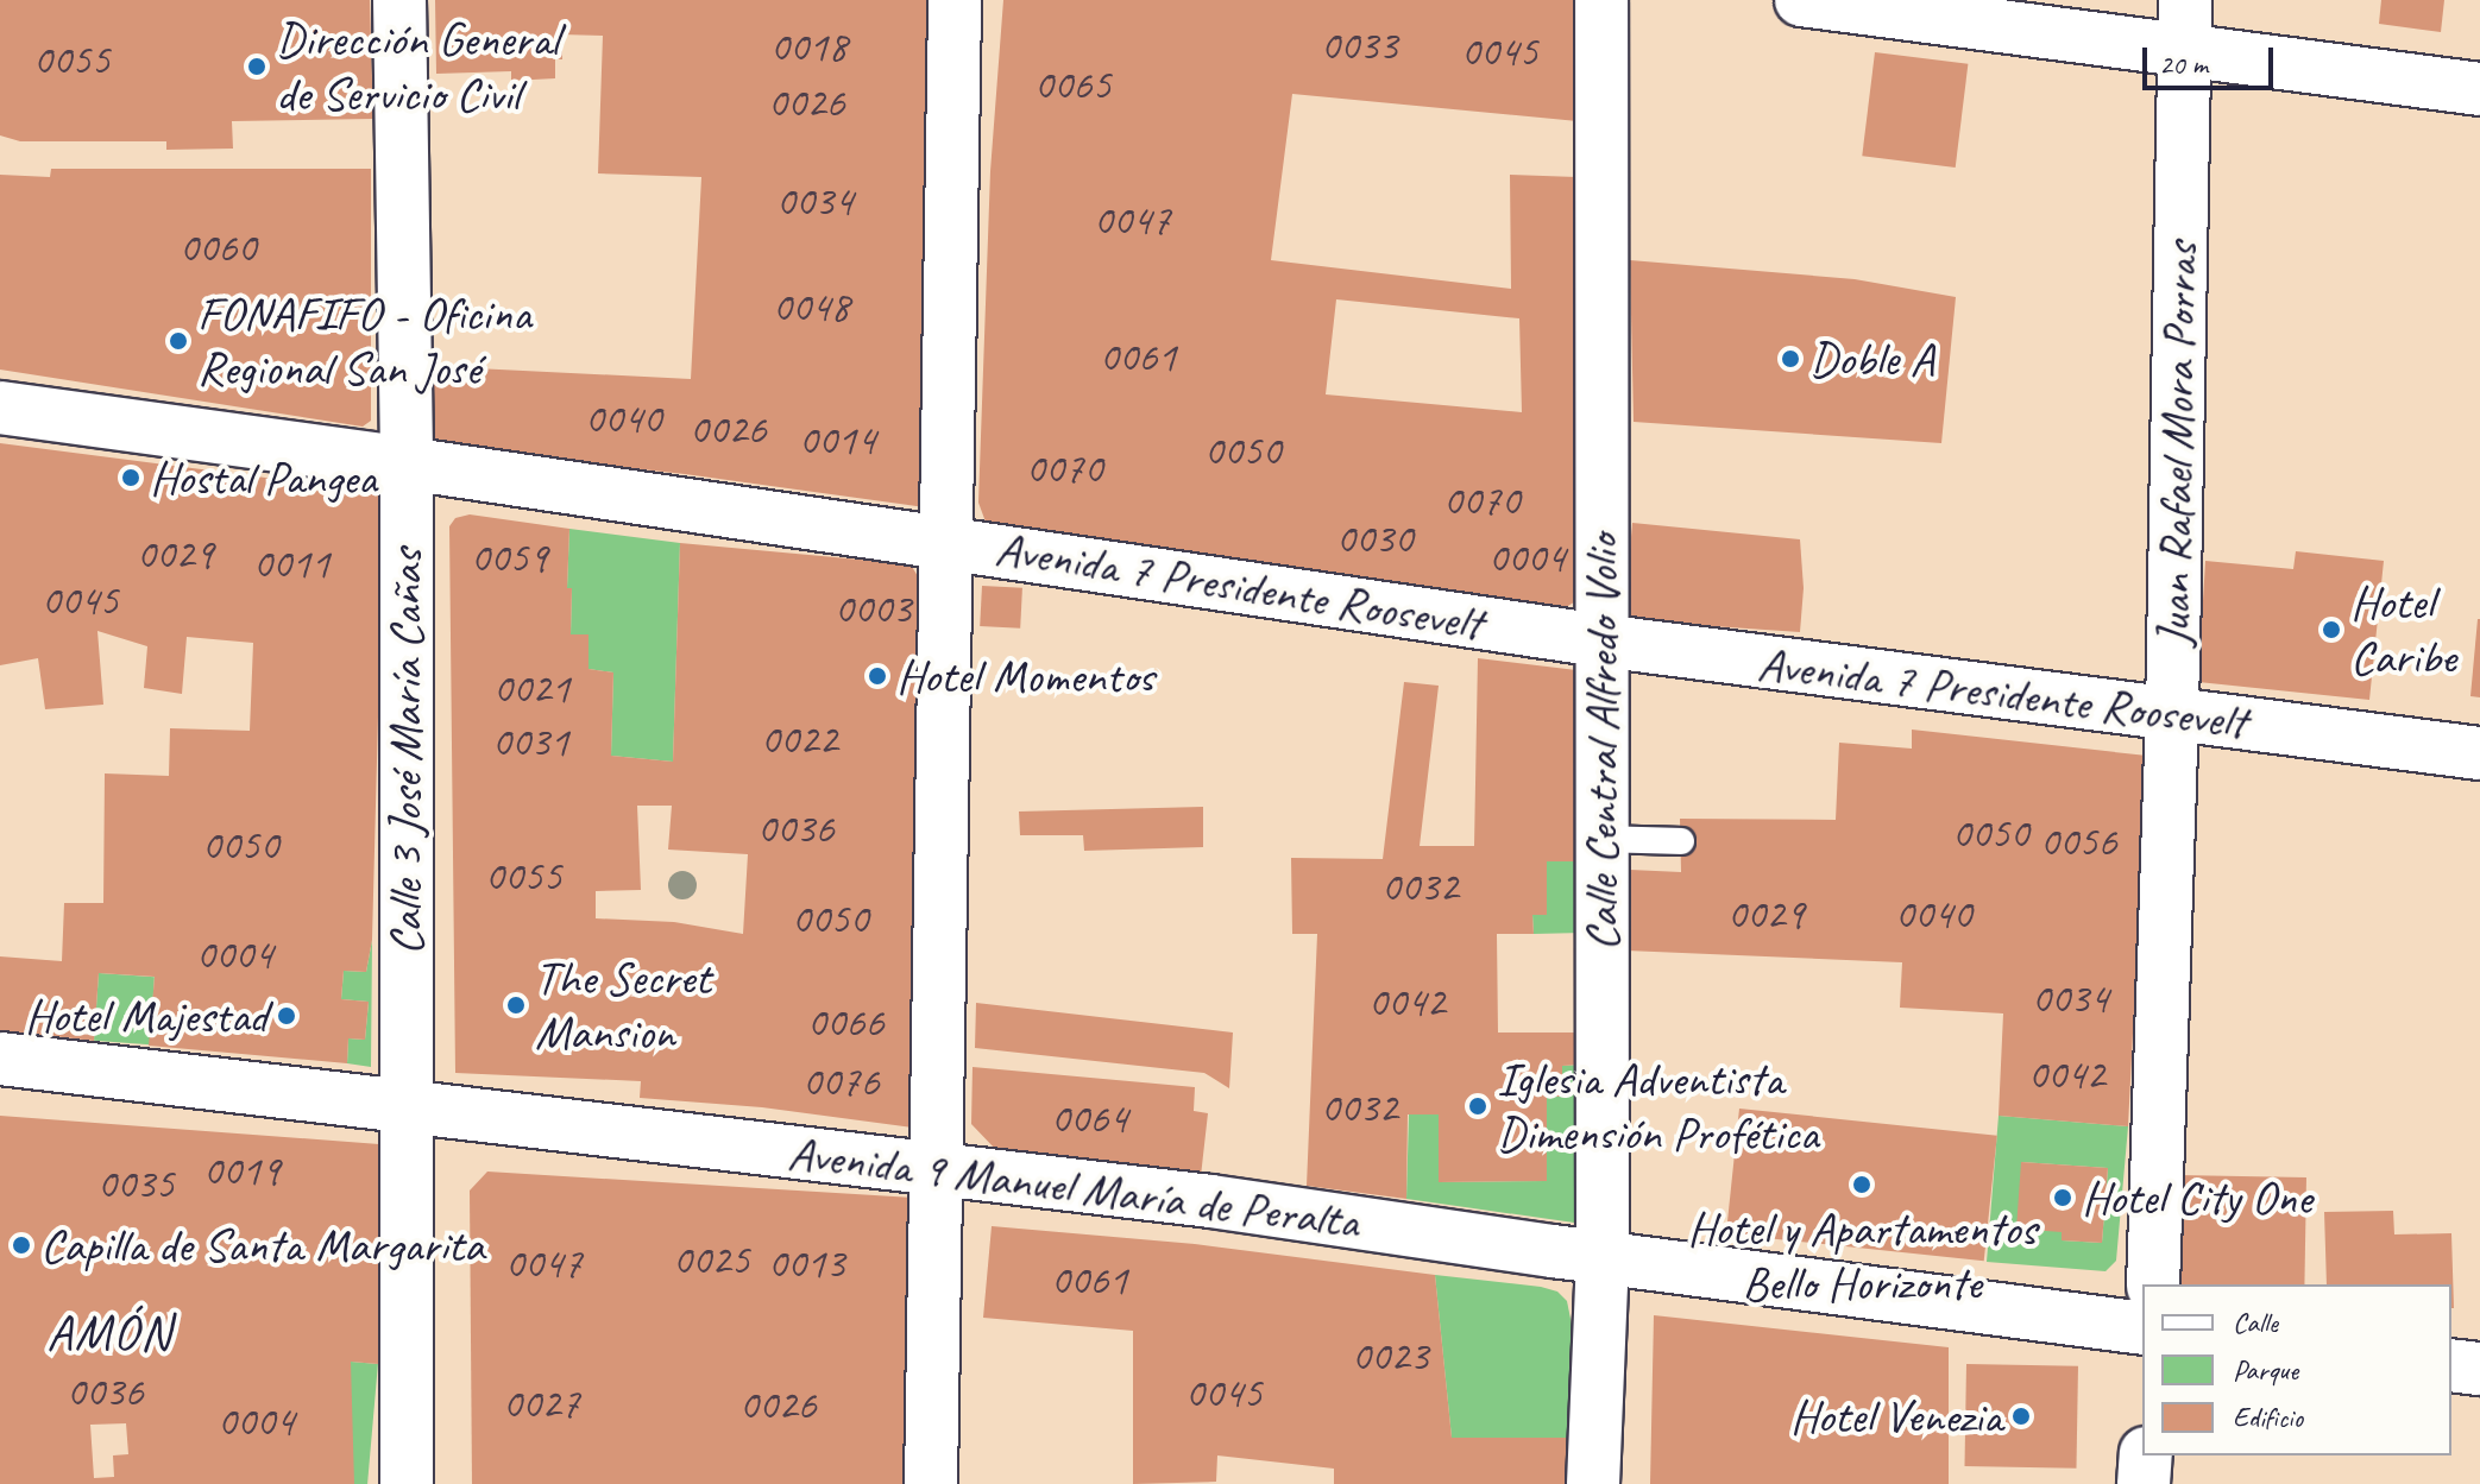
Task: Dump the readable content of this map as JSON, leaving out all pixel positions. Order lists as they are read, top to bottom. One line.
{"streets":{"street":["Juan Rafael Mora Porras","Avenida 7 Presidente Roosevelt","Calle Central Alfredo Volio","Calle 3 José María Cañas","Avenida 9 Manuel María de Peralta"]},"crossings":[["Juan Rafael Mora Porras","Avenida 7 Presidente Roosevelt"],["Avenida 7 Presidente Roosevelt","Calle Central Alfredo Volio"],["Avenida 7 Presidente Roosevelt","Calle 3 José María Cañas"],["Calle Central Alfredo Volio","Avenida 9 Manuel María de Peralta"],["Calle 3 José María Cañas","Avenida 9 Manuel María de Peralta"]],"districts":["AMÓN"],"places":["Dirección General de Servicio Civil","FONAFIFO - Oficina Regional San José","Doble A","Hostal Pangea","Hotel Caribe","Hotel Momentos","The Secret Mansion","Hotel Majestad","Iglesia Adventista Dimensión Profética","Hotel y Apartamentos Bello Horizonte","Hotel City One","Capilla de Santa Margarita","Hotel Venezia"],"house_numbers":["0033","0018","0045","0055","0065","0026","0034","0047","0060","0048","0061","0040","0026","0014","0050","0070","0070","0030","0029","0059","0004","0011","0045","0003","0021","0022","0031","0036","0050","0056","0050","0055","0032","0029","0040","0050","0004","0034","0042","0066","0042","0076","0032","0064","0019","0035","0025","0047","0013","0061","0023","0036","0045","0027","0026","0004"],"legend":["Calle","Parque","Edificio"],"scale_bar":"20 m"}
